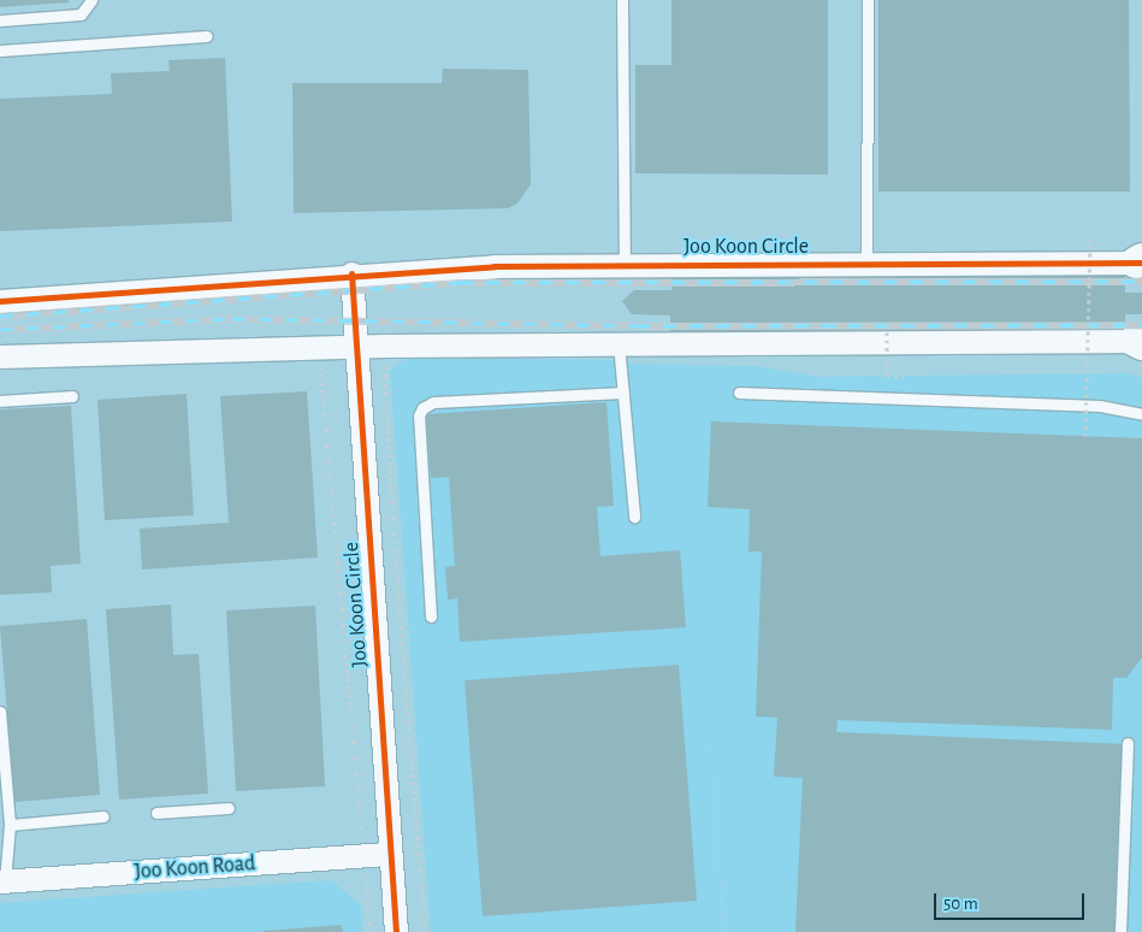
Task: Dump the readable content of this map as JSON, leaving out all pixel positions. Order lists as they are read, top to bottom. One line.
{"streets":{"street":["Joo Koon Circle","Joo Koon Road"]},"crossings":[["Joo Koon Circle","Joo Koon Road"]],"scale_bar":"50 m"}
